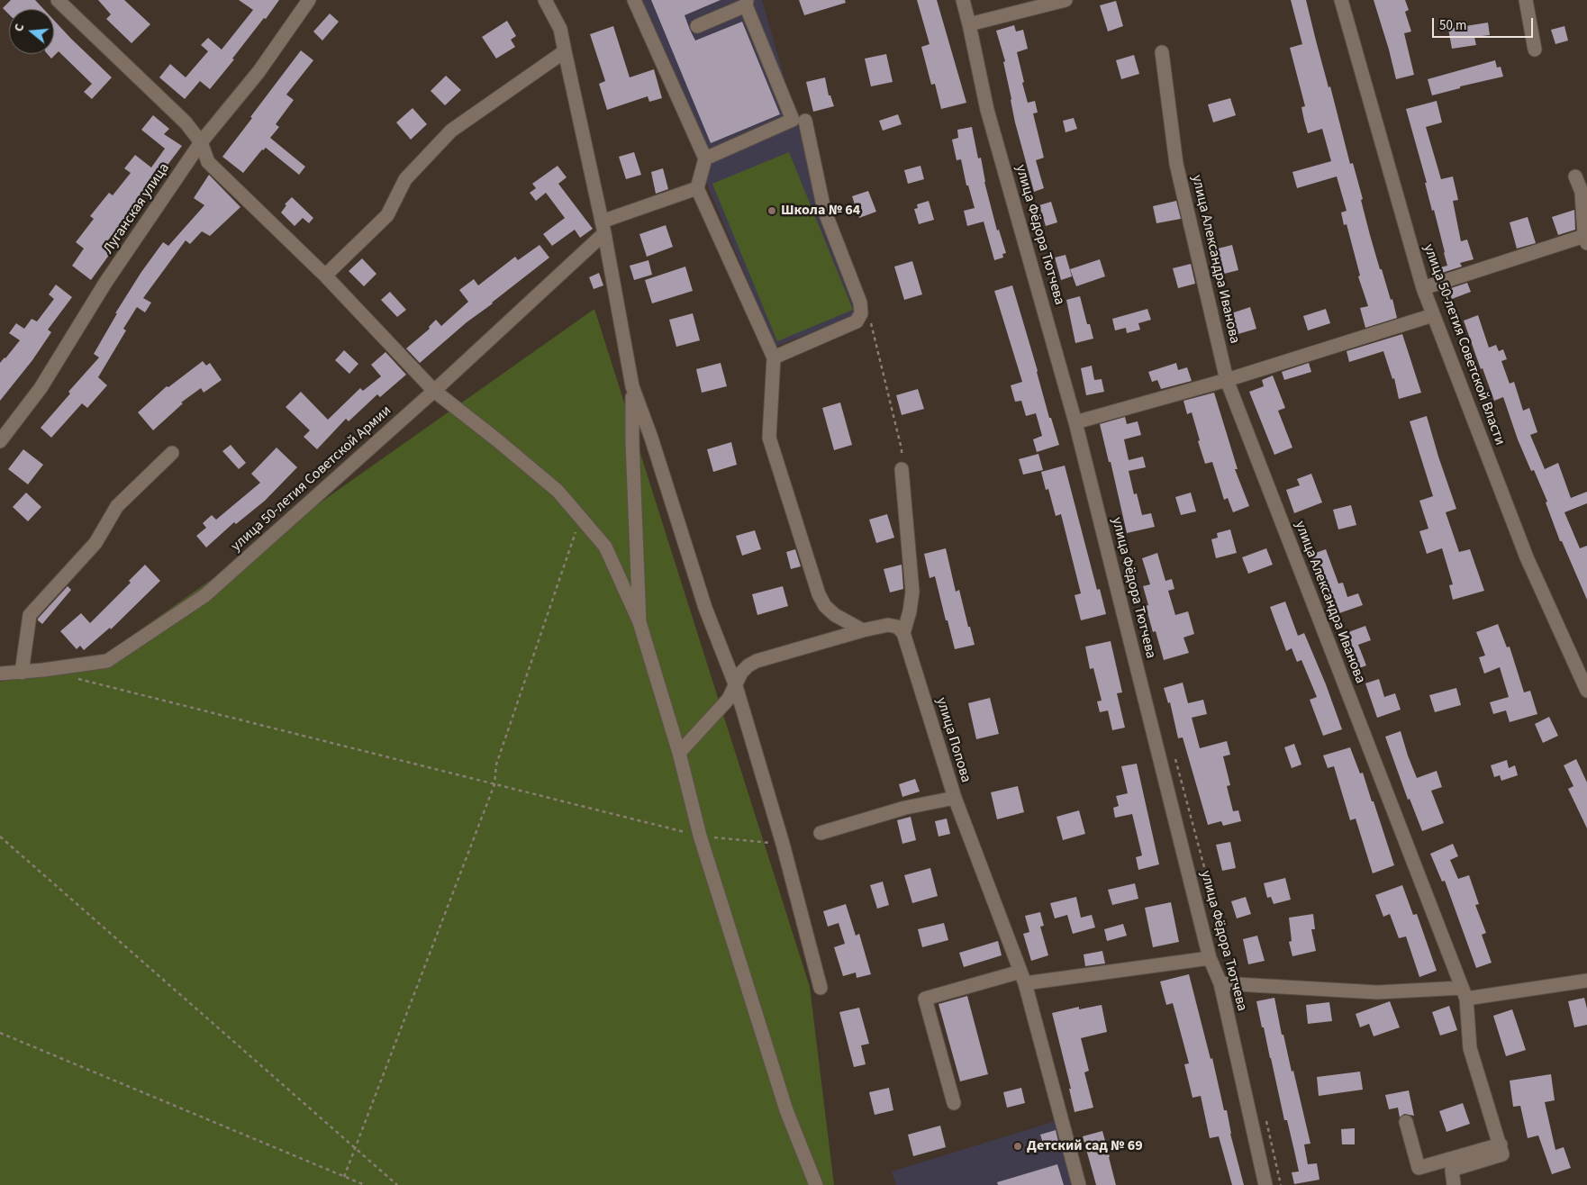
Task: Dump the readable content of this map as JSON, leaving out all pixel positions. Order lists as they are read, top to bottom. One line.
{"streets":{"street":["Луганская улица","улица Фёдора Тютчева","улица Александра Иванова","улица 50-летия Советской Власти","улица 50-летия Советской Армии","улица Попова"]},"places":["Школа № 64","Детский сад № 69"],"scale_bar":"50 m","north":"left"}
